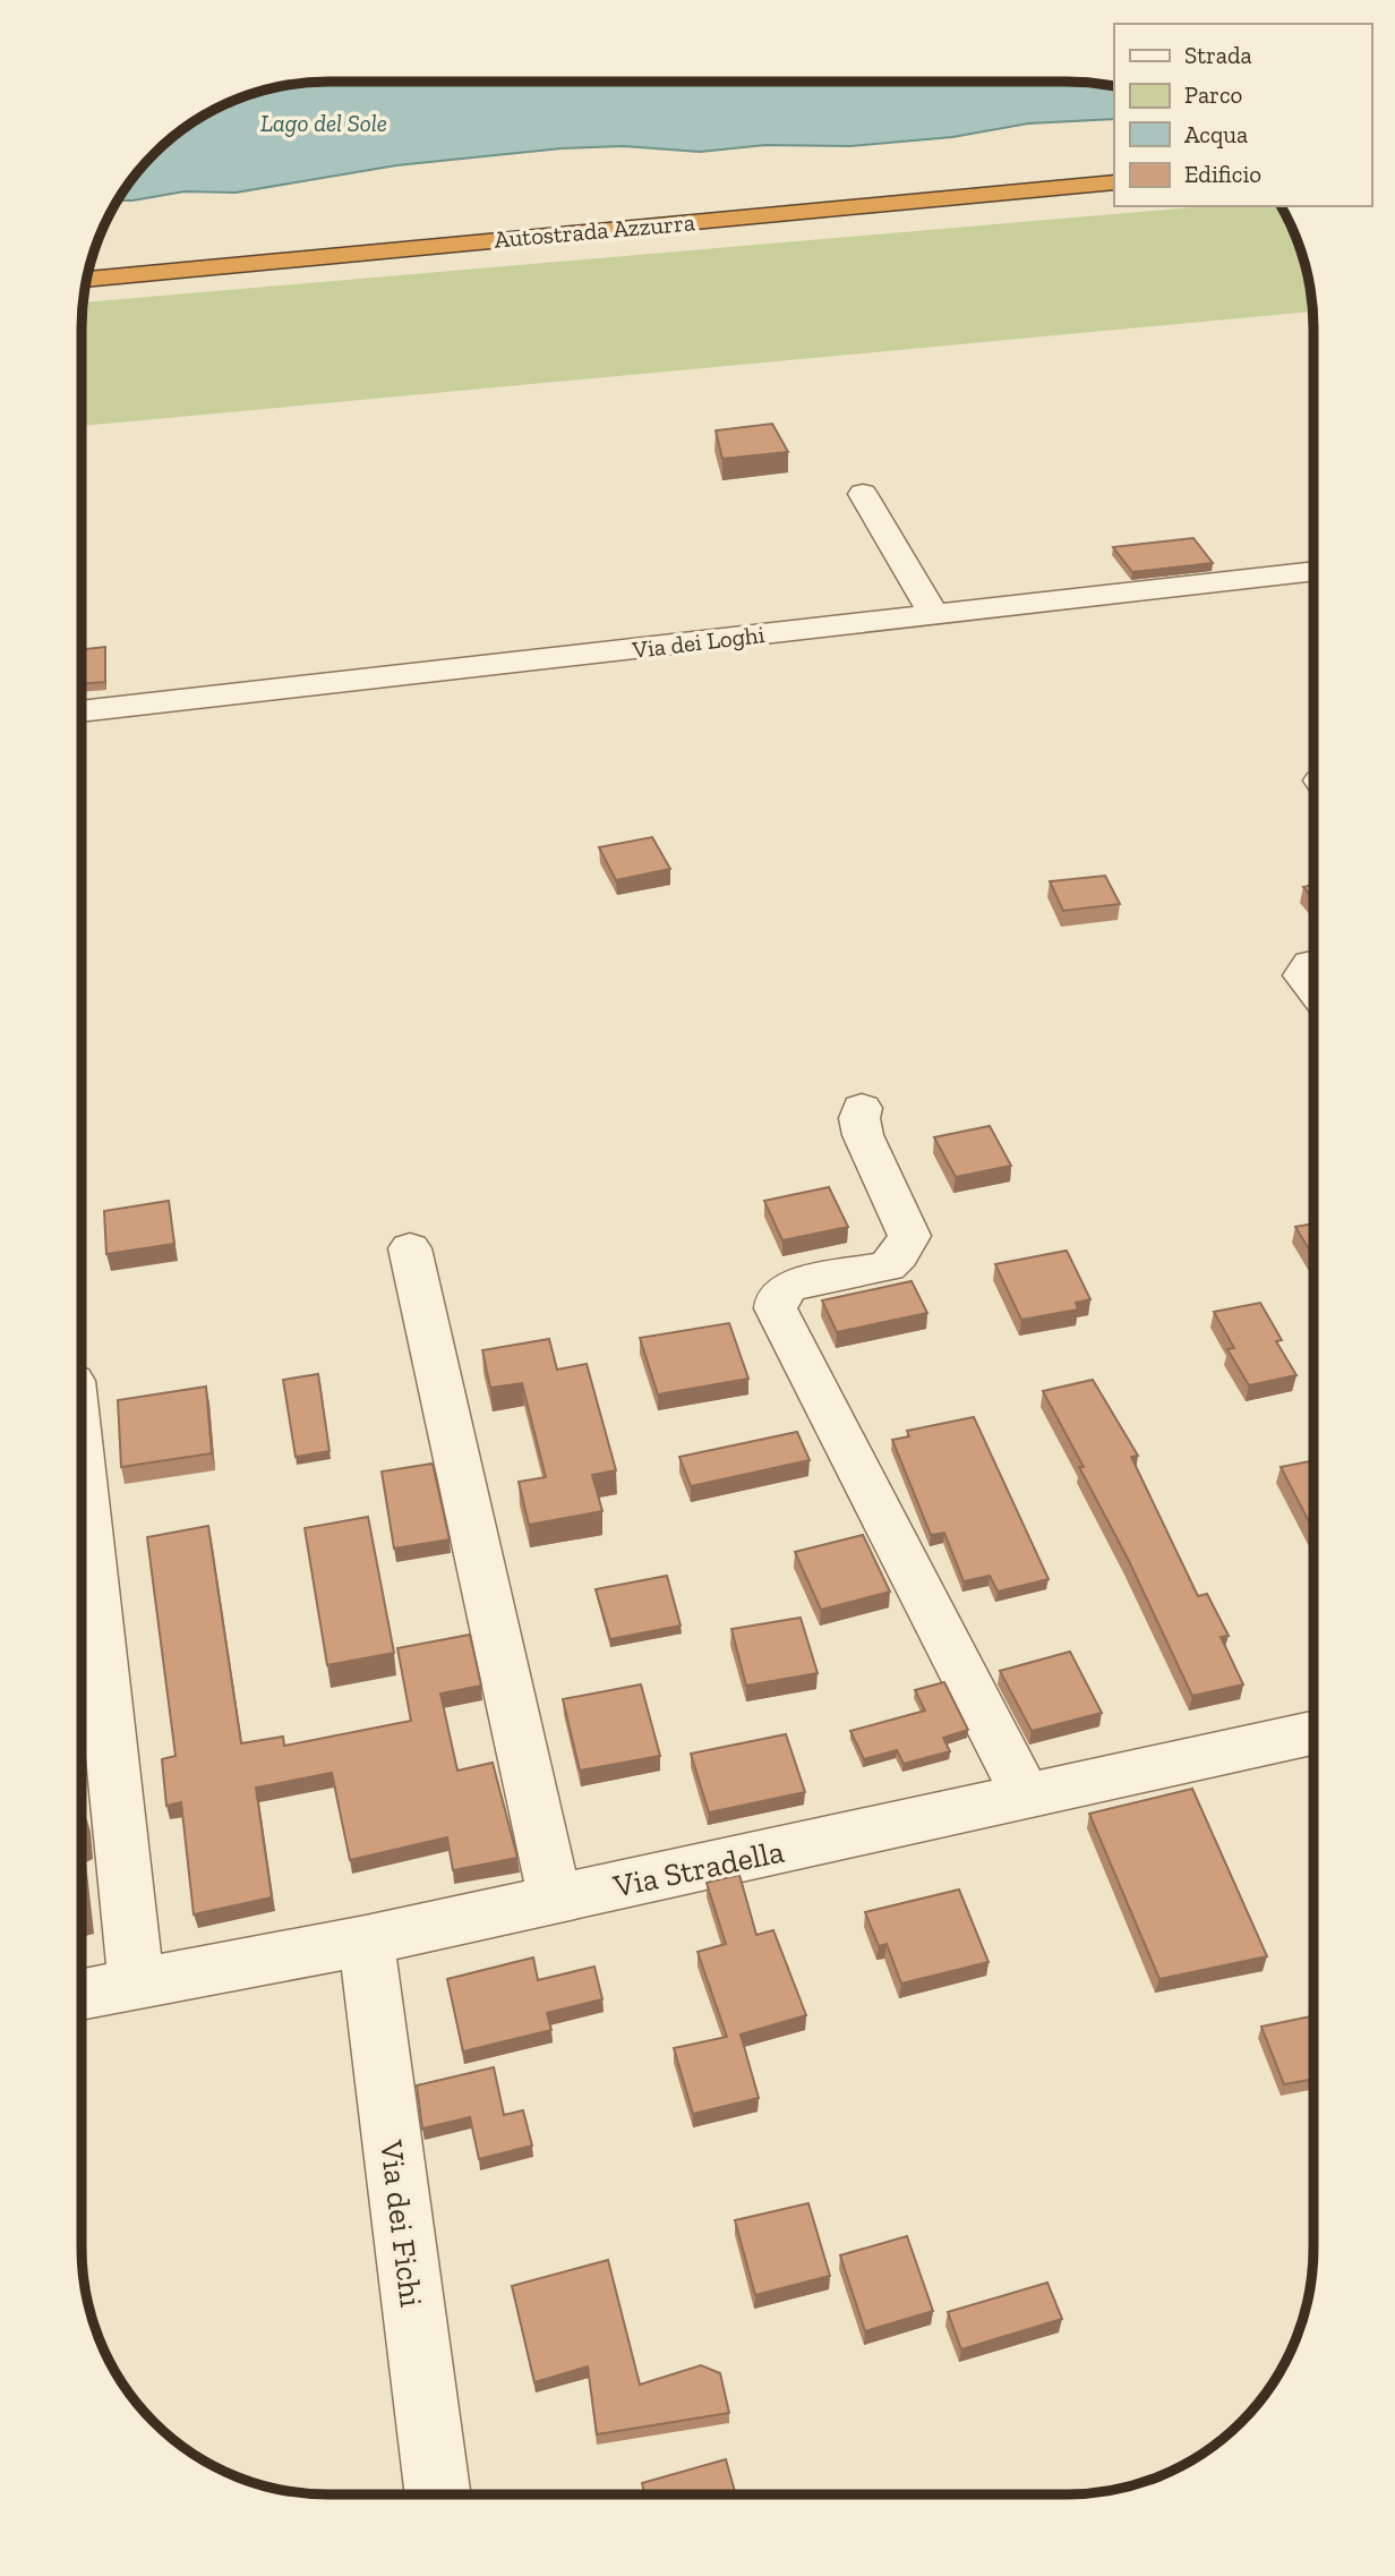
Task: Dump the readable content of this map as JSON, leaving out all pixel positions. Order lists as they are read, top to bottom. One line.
{"streets":{"highway":["Autostrada Azzurra"],"street":["Via dei Loghi","Via Stradella","Via dei Fichi"]},"crossings":[["Via Stradella","Via dei Fichi"]],"water":["Lago del Sole"],"legend":["Strada","Parco","Acqua","Edificio"]}
